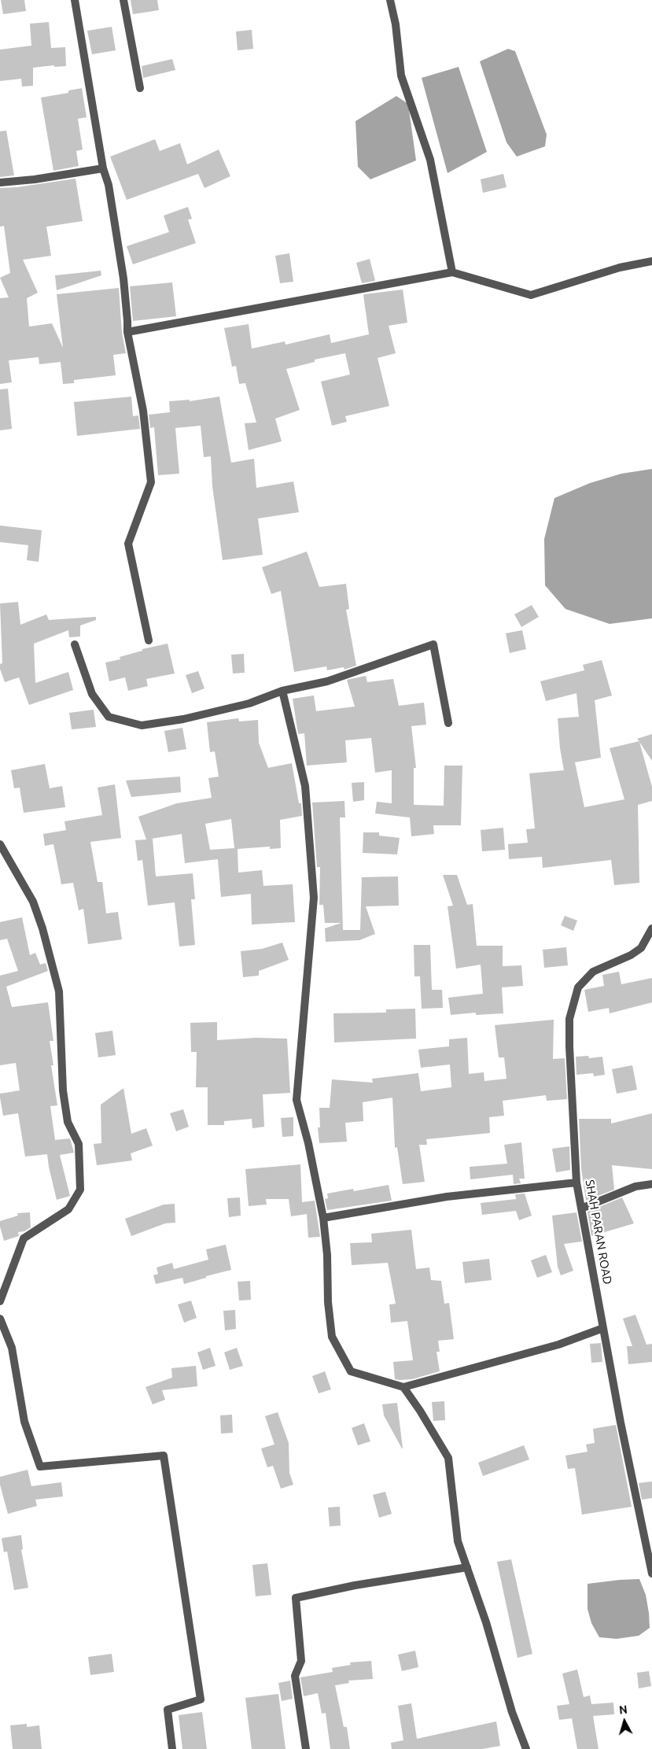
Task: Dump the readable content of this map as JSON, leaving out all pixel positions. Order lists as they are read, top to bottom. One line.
{"streets":{"street":["SHAH PARAN ROAD"]},"north":"top"}
